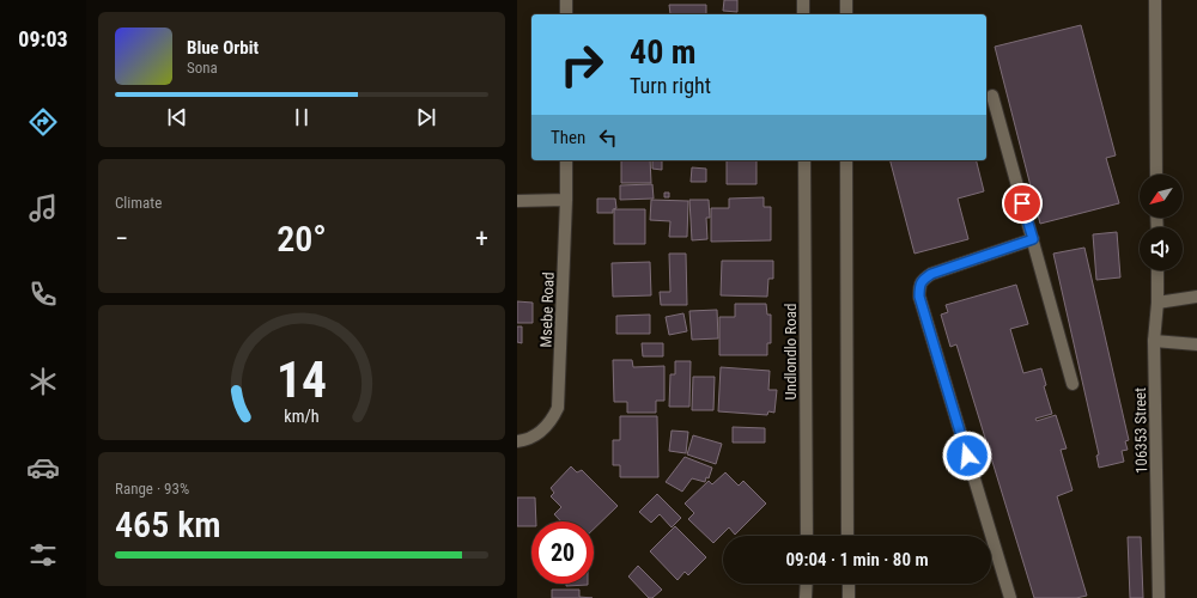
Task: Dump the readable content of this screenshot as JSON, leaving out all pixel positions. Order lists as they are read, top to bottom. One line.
{"streets":{"street":["Msebe Road","Undlondlo Road","106353 Street"]},"north":"bottom left","page":{"tabs":"09:03","turn":["40 m","Turn right"],"song":["Blue Orbit","Sona"],"then":"Then","tile":["Climate",["Range · 93%","465 km"]],"heat":["−","20°","+"],"limit":"20","trip":"09:04 · 1 min · 80 m","gauge":["14","km/h"]}}
